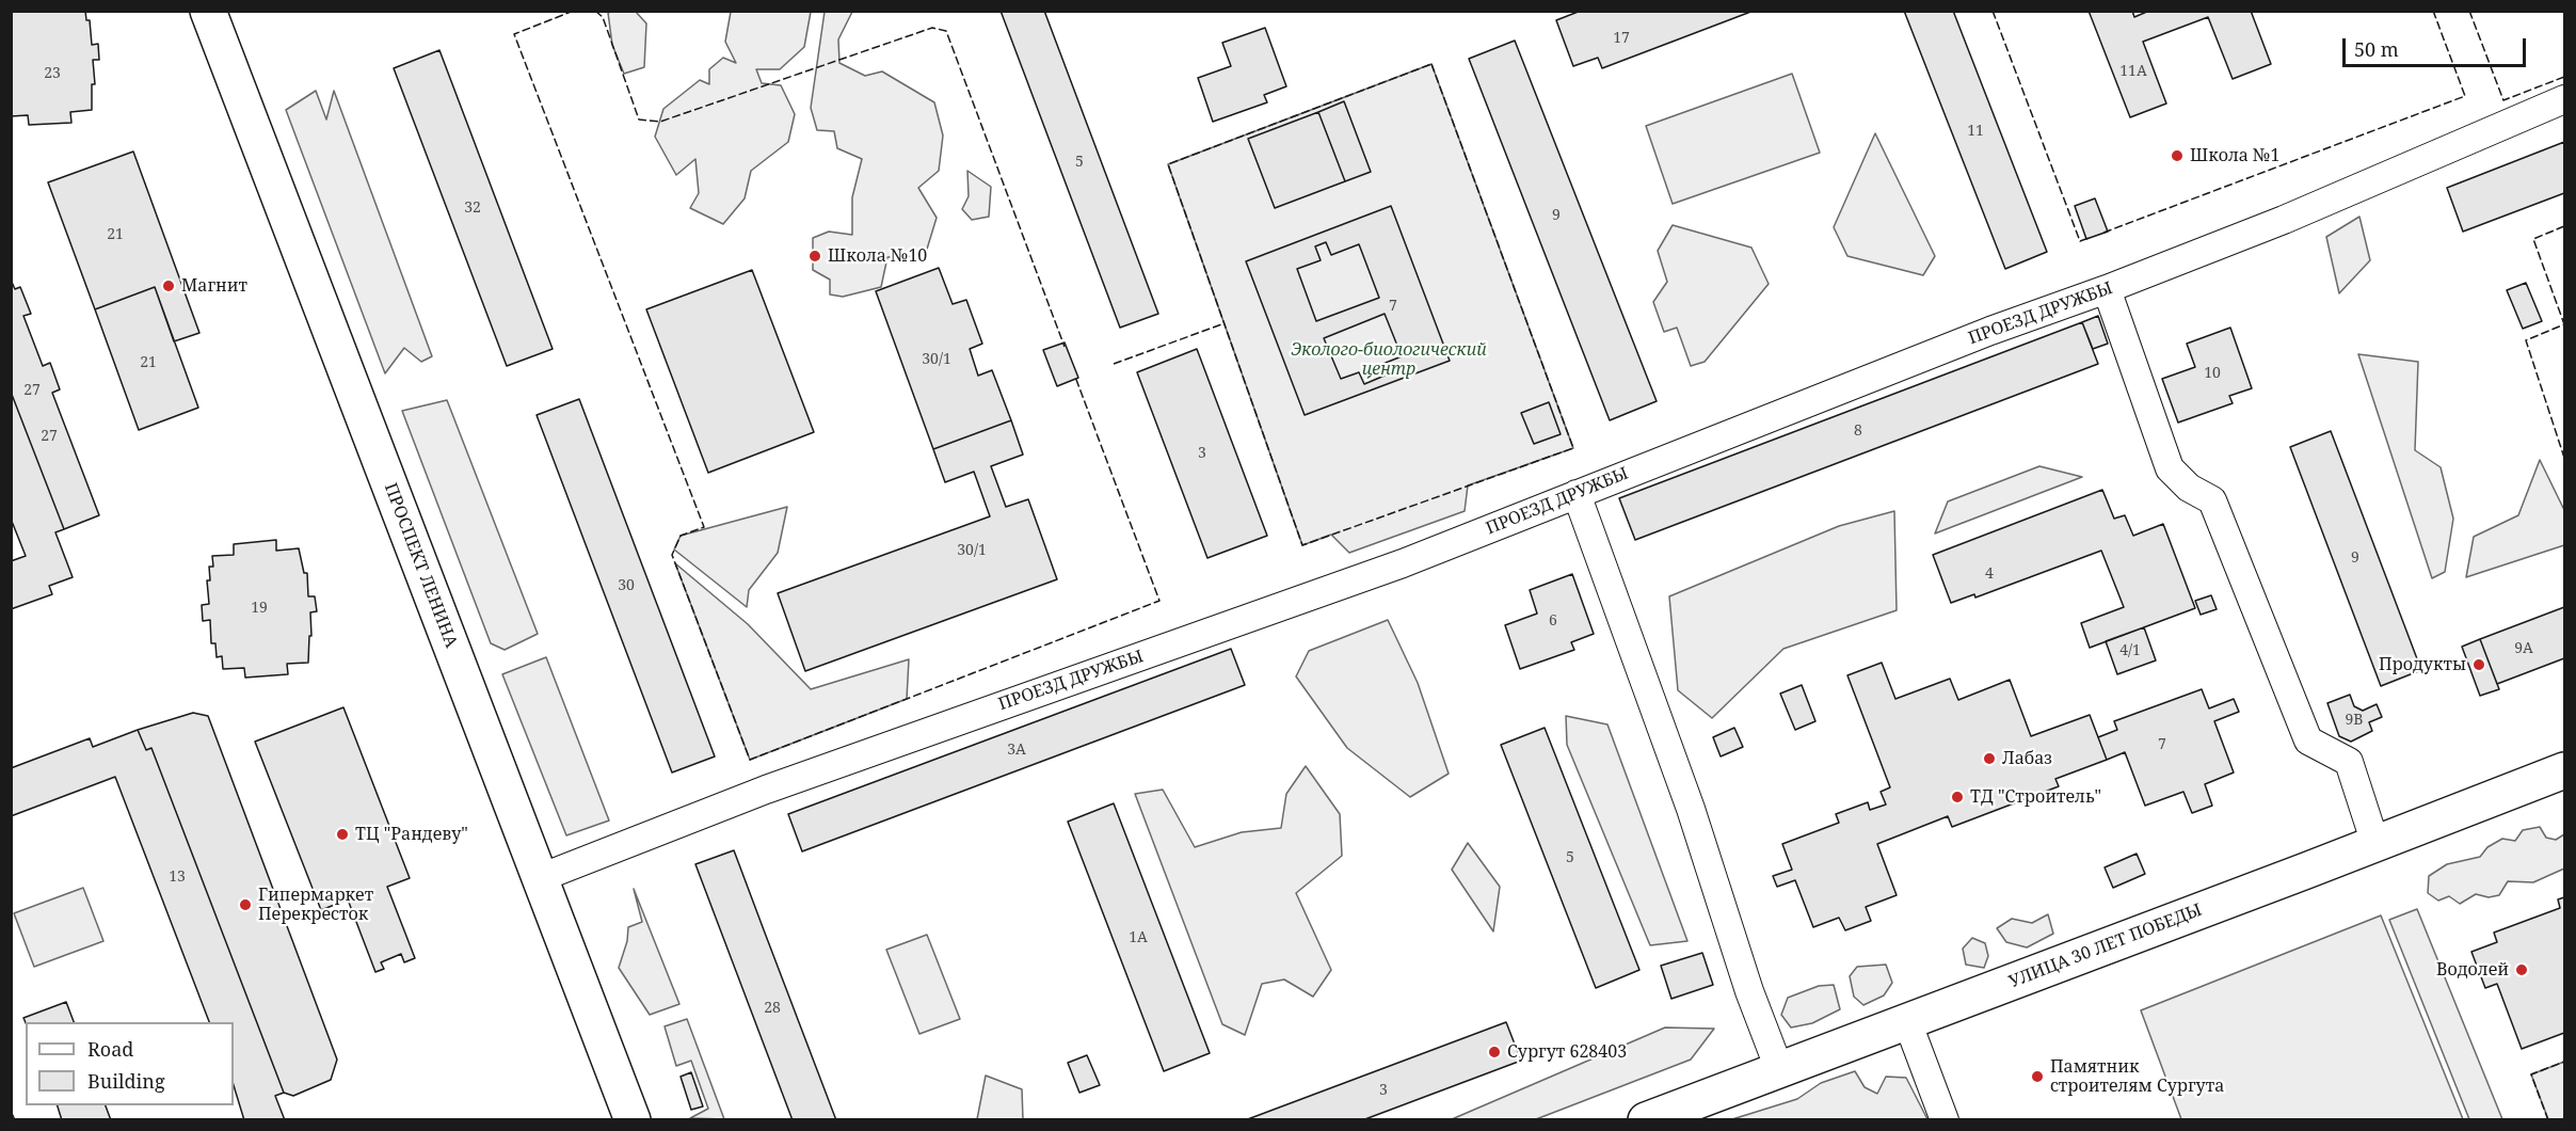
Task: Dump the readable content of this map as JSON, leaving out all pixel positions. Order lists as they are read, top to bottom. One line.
{"streets":{"main road":["ПРОСПЕКТ ЛЕНИНА","УЛИЦА 30 ЛЕТ ПОБЕДЫ"],"street":["ПРОЕЗД ДРУЖБЫ"]},"crossings":[["ПРОЕЗД ДРУЖБЫ","ПРОСПЕКТ ЛЕНИНА"]],"parks":["Эколого-биологический центр"],"places":["Школа №1","Школа №10","Магнит","Продукты","Лабаз","ТД \"Строитель\"","ТЦ \"Рандеву\"","Гипермаркет Перекресток","Водолей","Сургут 628403","Памятник строителям Сургута"],"house_numbers":["17","11А","23","11","5","32","9","21","7","30/1","21","10","27","8","27","3","30/1","9","4","30","19","6","9А","4/1","9В","7","3А","5","13","1А","28","3"],"legend":["Road","Building"],"scale_bar":"50 m"}
